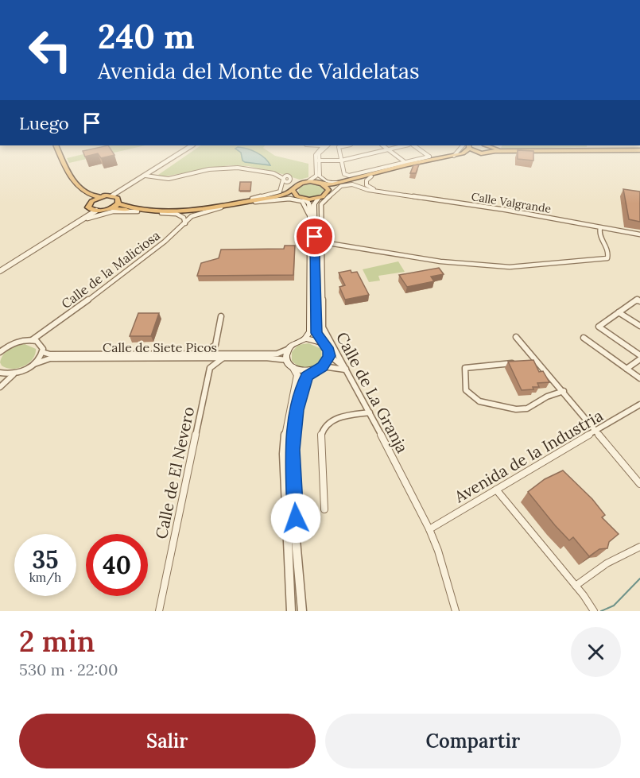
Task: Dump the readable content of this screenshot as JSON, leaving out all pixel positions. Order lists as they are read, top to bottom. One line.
{"streets":{"street":["Calle Valgrande","Calle de la Maliciosa","Calle de Siete Picos","Calle de La Granja","Avenida de la Industria","Calle de El Nevero"]},"crossings":[["Calle de La Granja","Avenida de la Industria"]],"page":{"turn":["240 m","Avenida del Monte de Valdelatas"],"then":"Luego","speed":"35 km/h","limit":"40","heading":["2 min","530 m · 22:00"],"buttons":["Salir","Compartir"]}}
